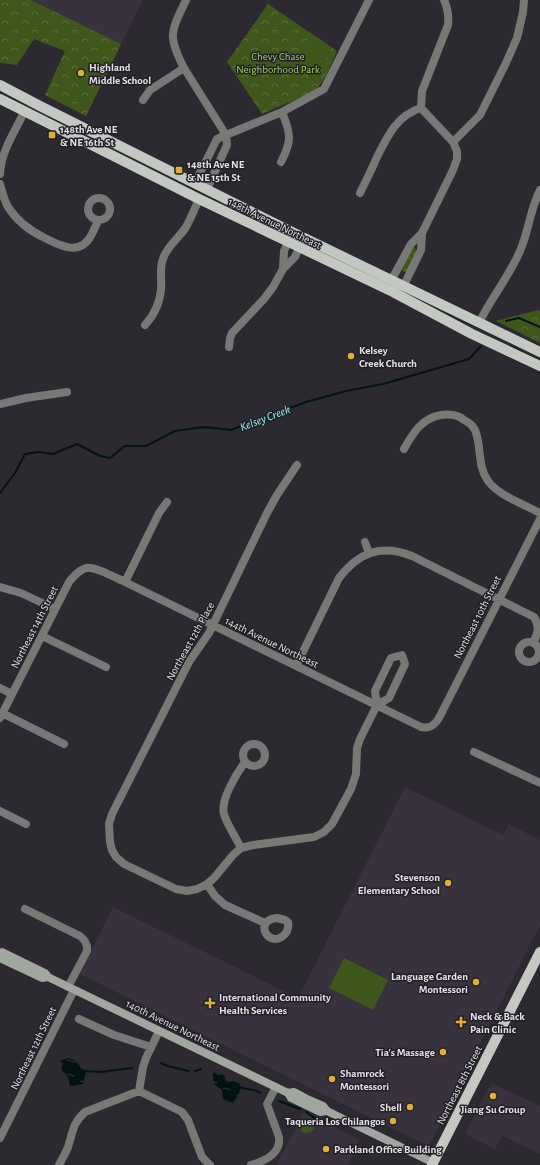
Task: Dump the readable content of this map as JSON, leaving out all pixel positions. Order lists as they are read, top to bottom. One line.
{"streets":{"main road":["148th Avenue Northeast","140th Avenue Northeast","Northeast 8th Street"],"street":["Northeast 10th Street","Northeast 14th Street","Northeast 12th Place","144th Avenue Northeast","Northeast 12th Street"]},"crossings":[["Northeast 10th Street","144th Avenue Northeast"],["Northeast 14th Street","144th Avenue Northeast"],["Northeast 12th Place","144th Avenue Northeast"],["140th Avenue Northeast","Northeast 12th Street"],["140th Avenue Northeast","Northeast 8th Street"]],"water":["Kelsey Creek"],"parks":["Chevy Chase Neighborhood Park"],"places":{"other":["Highland Middle School","Kelsey Creek Church","Stevenson Elementary School","Language Garden Montessori","Tia's Massage","Shamrock Montessori","Jiang Su Group","Shell","Taqueria Los Chilangos","Parkland Office Building"],"transit":["148th Ave NE & NE 16th St","148th Ave NE & NE 15th St"],"health":["International Community Health Services","Neck & Back Pain Clinic"]}}
